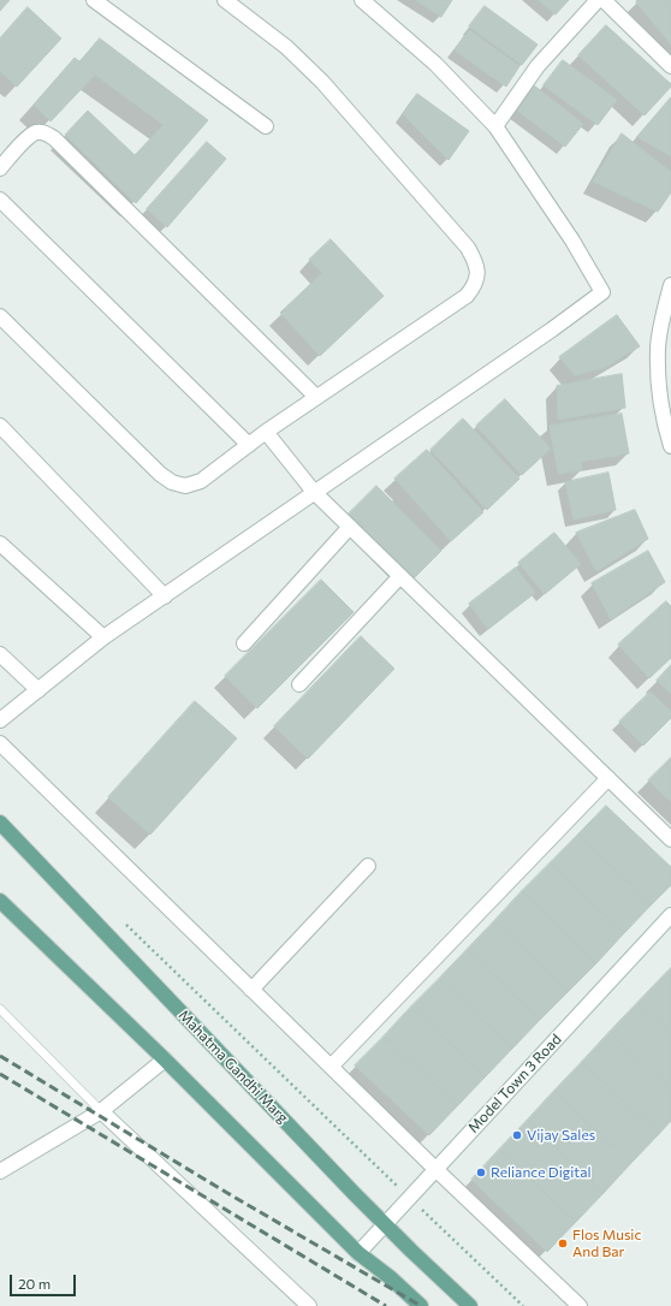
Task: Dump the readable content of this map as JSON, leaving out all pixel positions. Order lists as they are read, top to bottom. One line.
{"streets":{"main road":["Mahatma Gandhi Marg"],"street":["Model Town 3 Road"]},"crossings":[["Mahatma Gandhi Marg","Model Town 3 Road"]],"places":["Vijay Sales","Reliance Digital","Flos Music And Bar"],"scale_bar":"20 m"}
